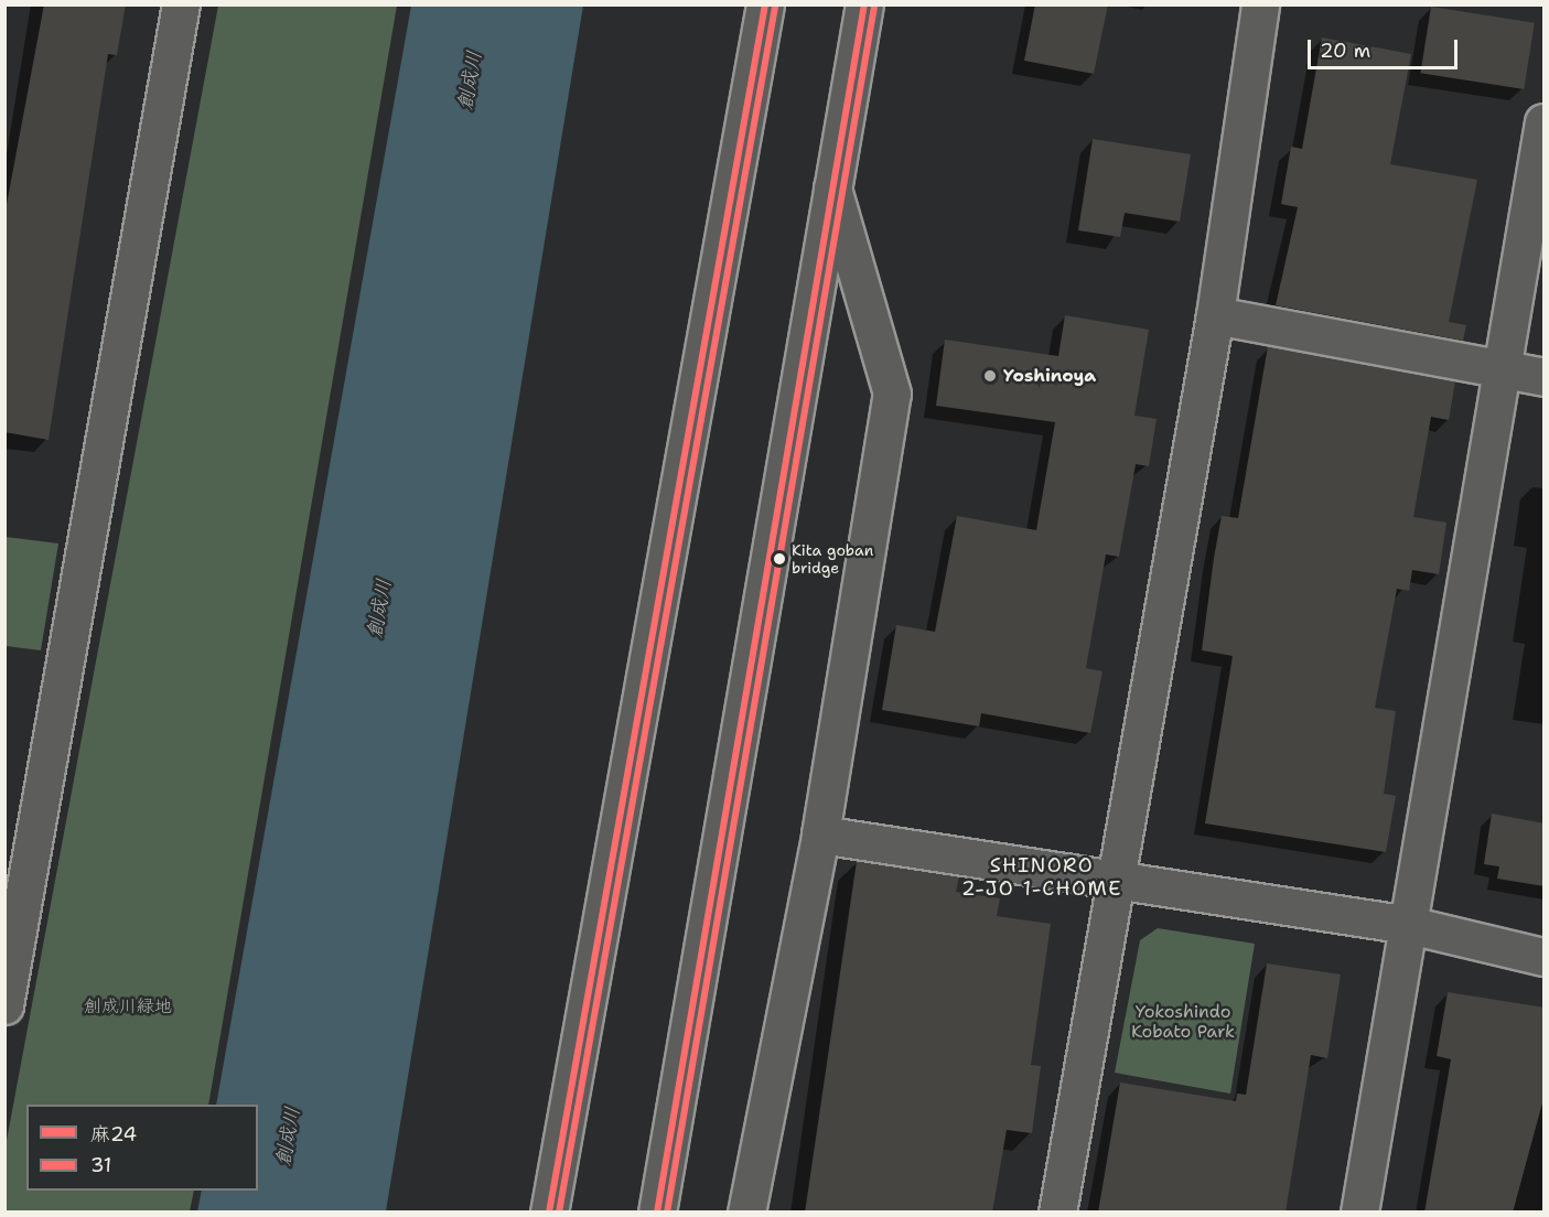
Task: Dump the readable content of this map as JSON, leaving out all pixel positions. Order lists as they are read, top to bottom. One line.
{"districts":["SHINORO 2-JO 1-CHOME"],"water":["創成川"],"parks":["創成川緑地","Yokoshindo Kobato Park"],"places":["Yoshinoya","Kita goban bridge"],"lines":["transit line 麻24","transit line 31"],"legend":["麻24","31"],"scale_bar":"20 m"}
